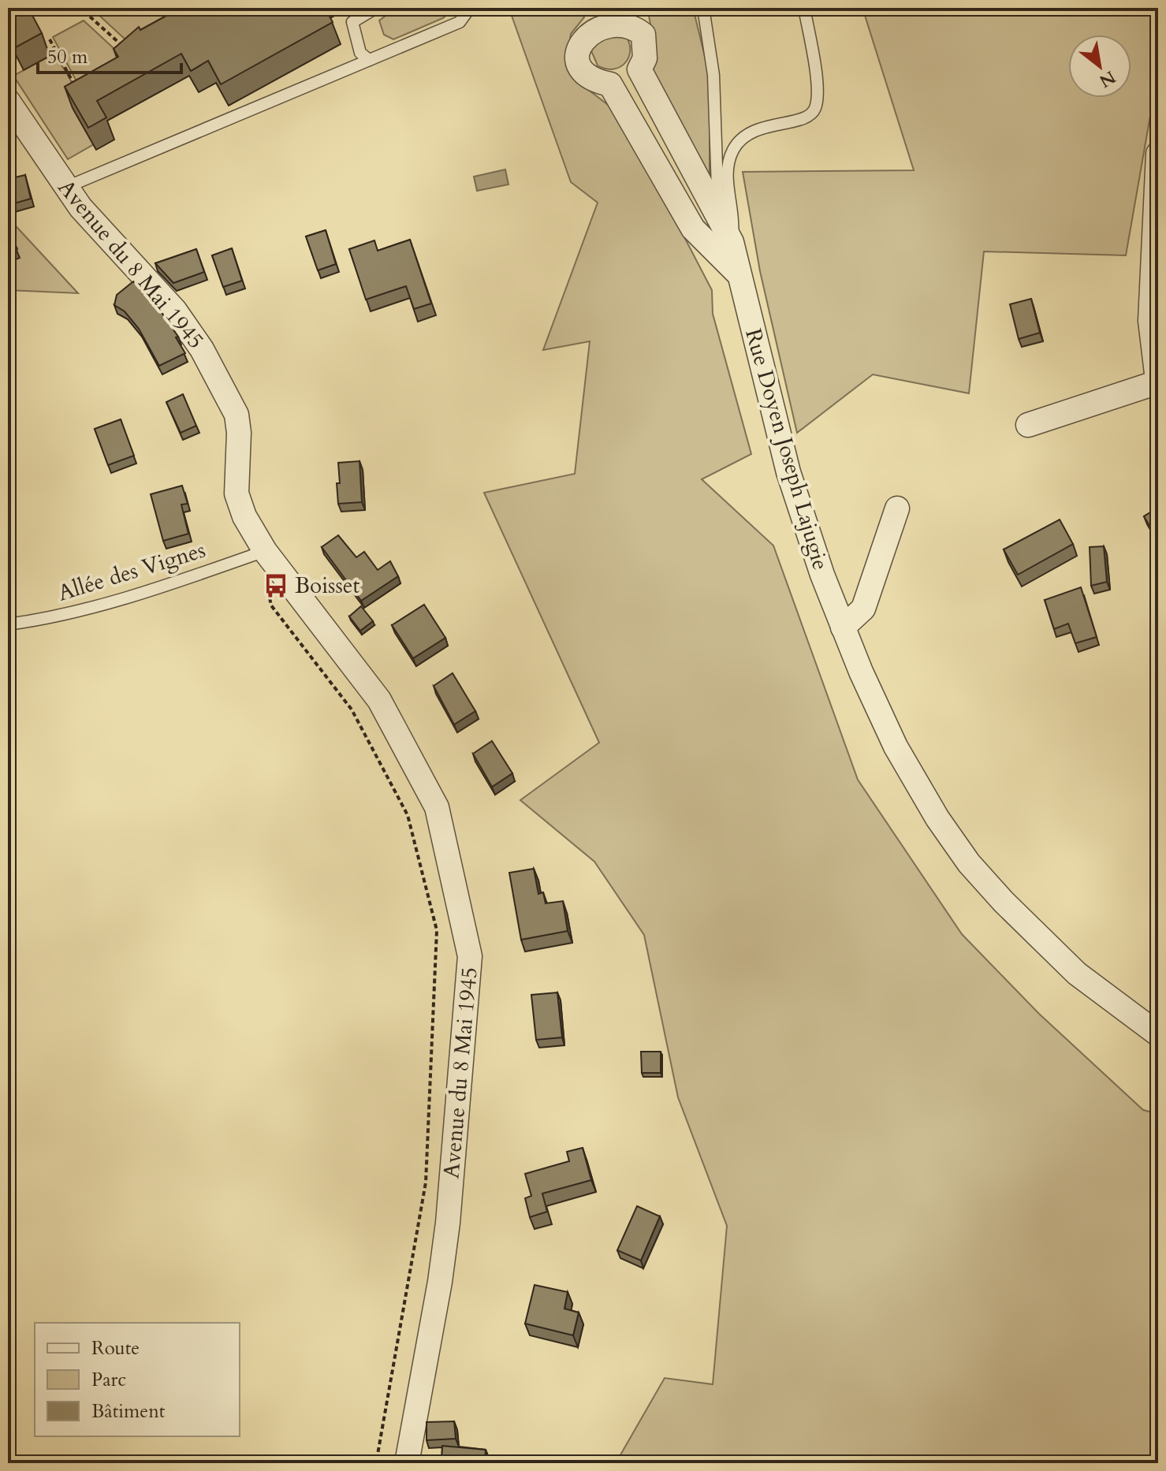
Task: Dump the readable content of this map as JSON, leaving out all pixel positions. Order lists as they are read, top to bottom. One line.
{"streets":{"street":["Avenue du 8 Mai 1945","Rue Doyen Joseph Lajugie"],"lane":["Allée des Vignes"]},"crossings":[["Avenue du 8 Mai 1945","Allée des Vignes"]],"places":{"bus stop":["Boisset"]},"legend":["Route","Parc","Bâtiment"],"scale_bar":"50 m","north":"bottom right"}
